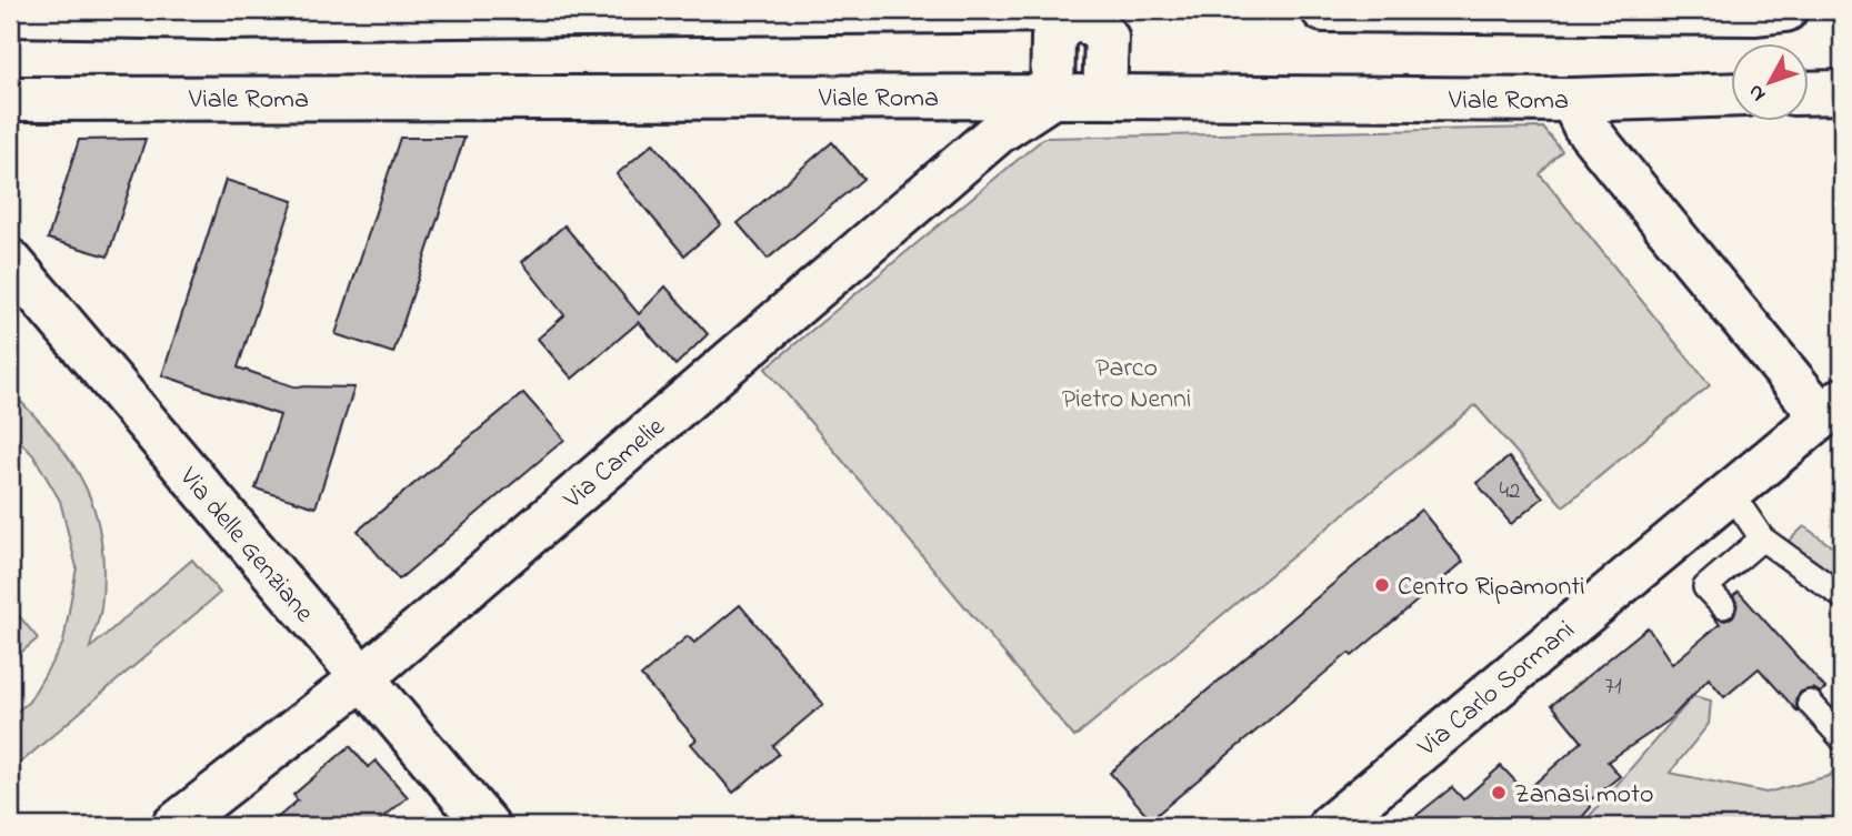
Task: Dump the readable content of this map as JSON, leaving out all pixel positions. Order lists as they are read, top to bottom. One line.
{"streets":{"street":["Viale Roma","Via Camelie","Via delle Genziane","Via Carlo Sormani"]},"crossings":[["Viale Roma","Via Camelie"],["Via Camelie","Via delle Genziane"]],"parks":["Parco Pietro Nenni"],"places":["Centro Ripamonti","Zanasi moto"],"house_numbers":["42","71"],"north":"bottom left"}
